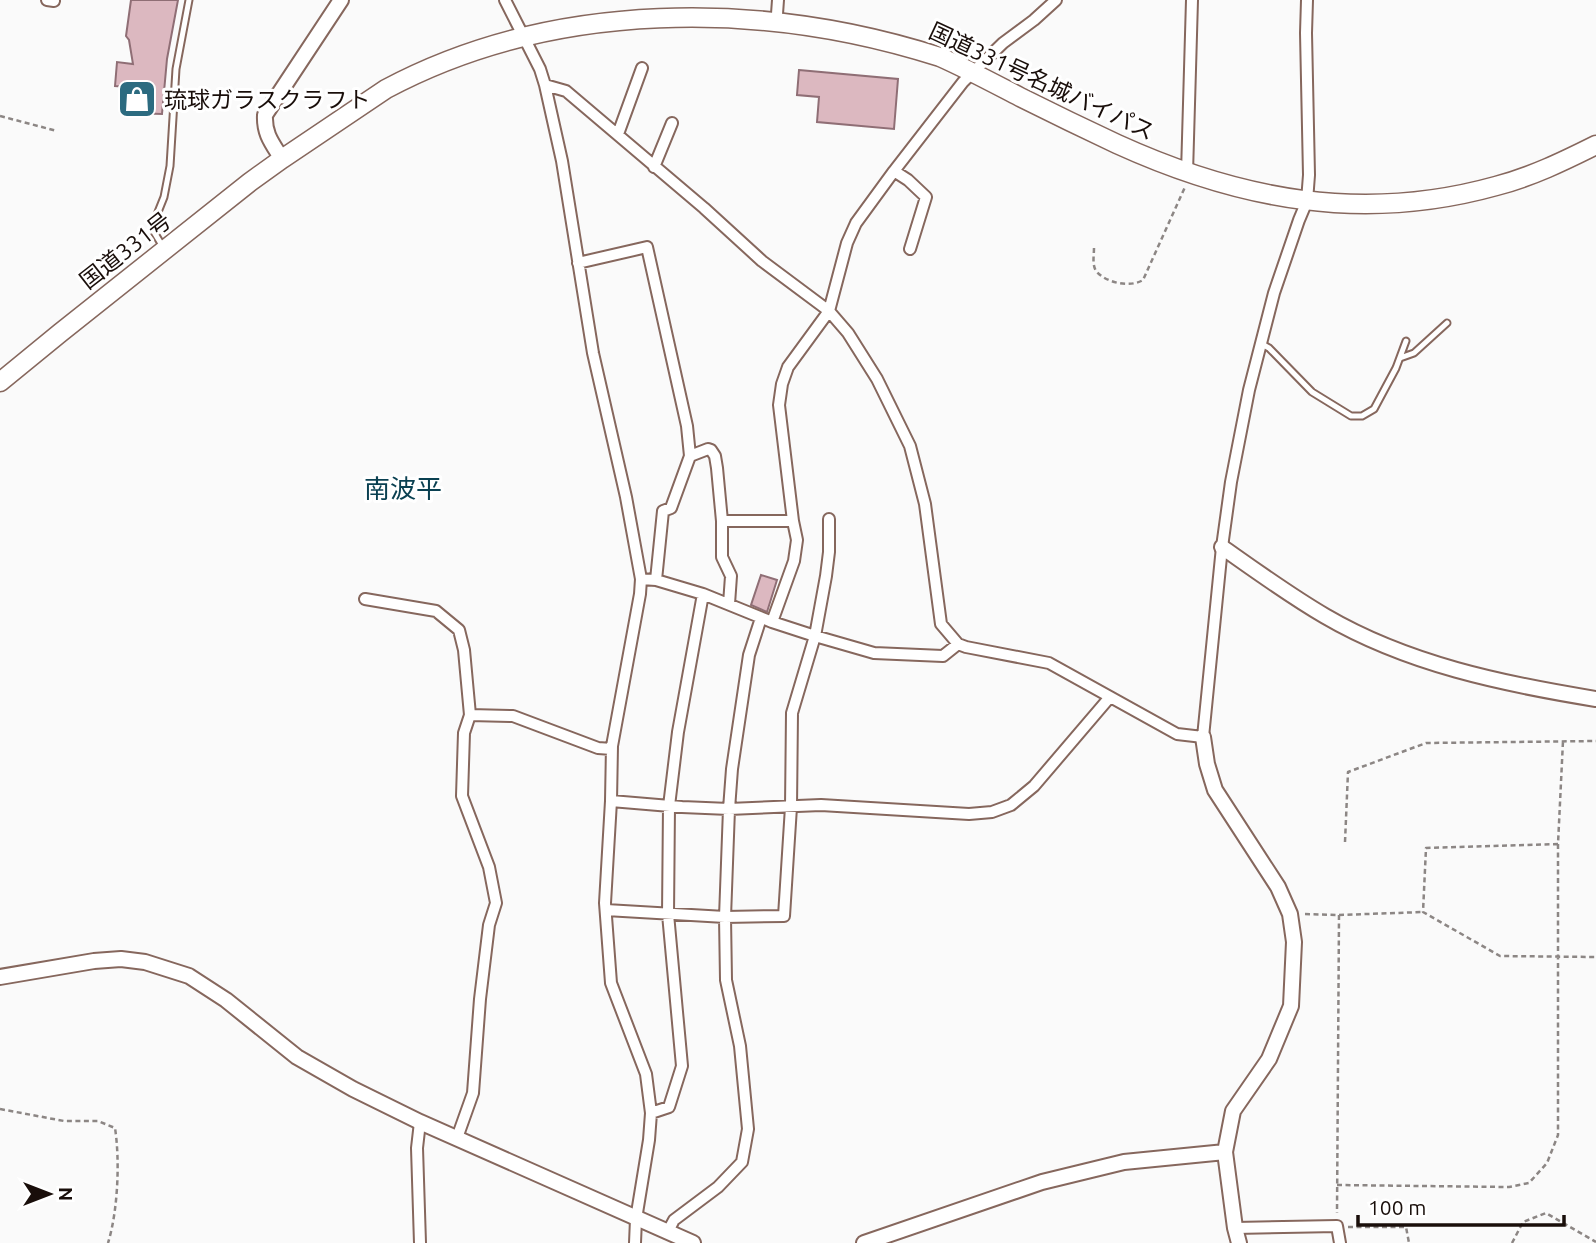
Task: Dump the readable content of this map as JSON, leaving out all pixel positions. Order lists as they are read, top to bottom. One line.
{"streets":{"highway":["国道331号名城バイパス","国道331号"]},"crossings":[["国道331号名城バイパス","国道331号"]],"districts":["南波平"],"places":{"shop":["琉球ガラスクラフト"]},"scale_bar":"100 m","north":"right"}
